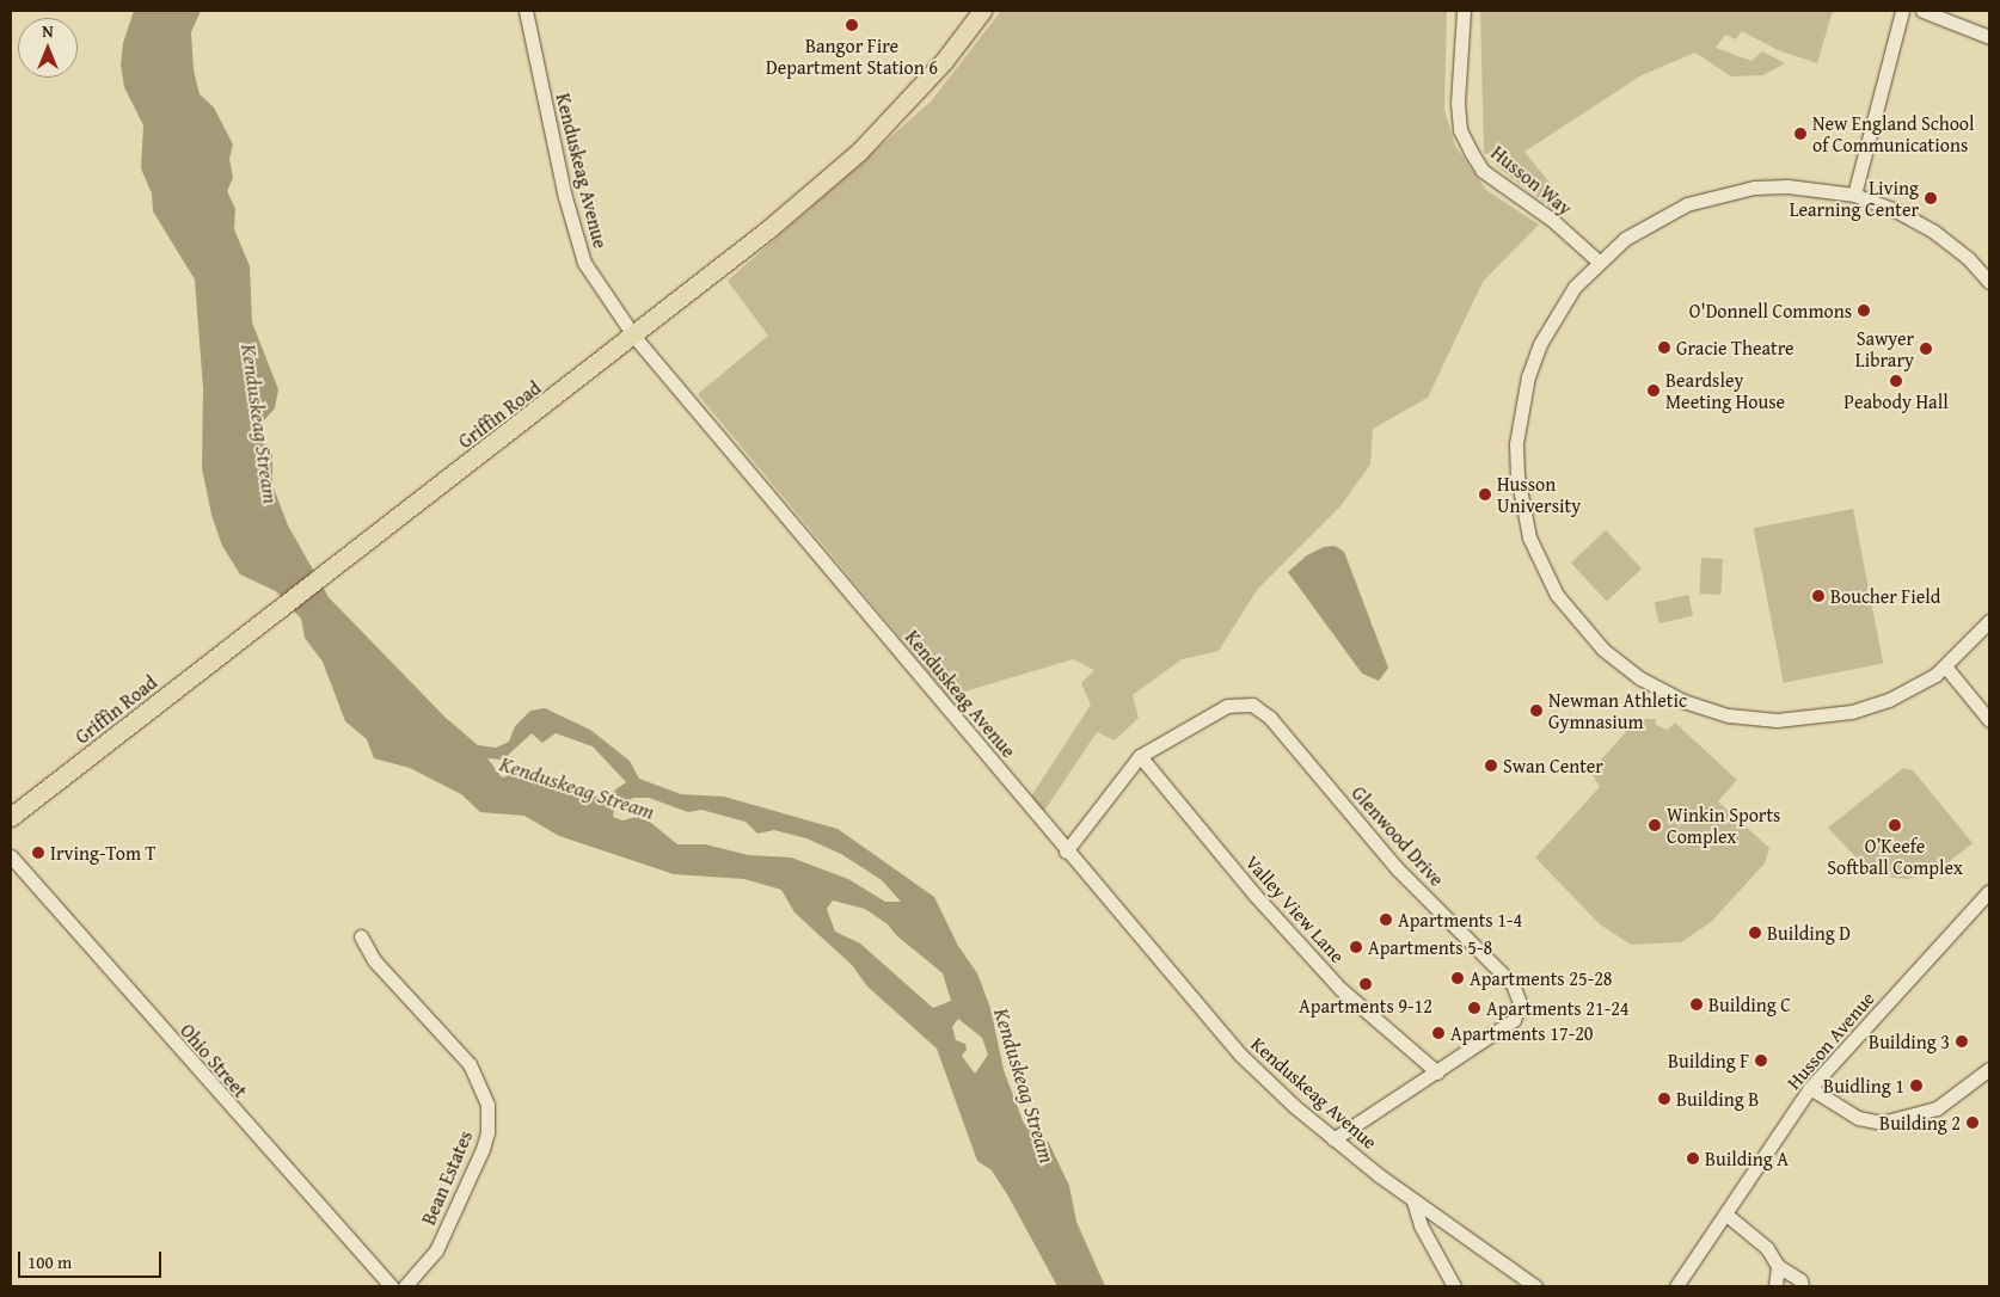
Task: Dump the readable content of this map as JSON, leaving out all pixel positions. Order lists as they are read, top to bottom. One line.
{"streets":{"main road":["Griffin Road"],"street":["Kenduskeag Avenue","Husson Way","Glenwood Drive","Valley View Lane","Husson Avenue","Ohio Street","Bean Estates"]},"crossings":[["Kenduskeag Avenue","Griffin Road"],["Kenduskeag Avenue","Glenwood Drive"],["Glenwood Drive","Valley View Lane"]],"water":["Kenduskeag Stream"],"places":["Bangor Fire Department Station 6","New England School of Communications","Living Learning Center","O'Donnell Commons","Gracie Theatre","Sawyer Library","Peabody Hall","Beardsley Meeting House","Husson University","Boucher Field","Newman Athletic Gymnasium","Swan Center","Winkin Sports Complex","O’Keefe Softball Complex","Irving-Tom T","Apartments 1-4","Building D","Apartments 5-8","Apartments 25-28","Apartments 9-12","Building C","Apartments 21-24","Apartments 17-20","Building 3","Building F","Buidling 1","Building B","Building 2","Building A"],"scale_bar":"100 m","north":"top"}
